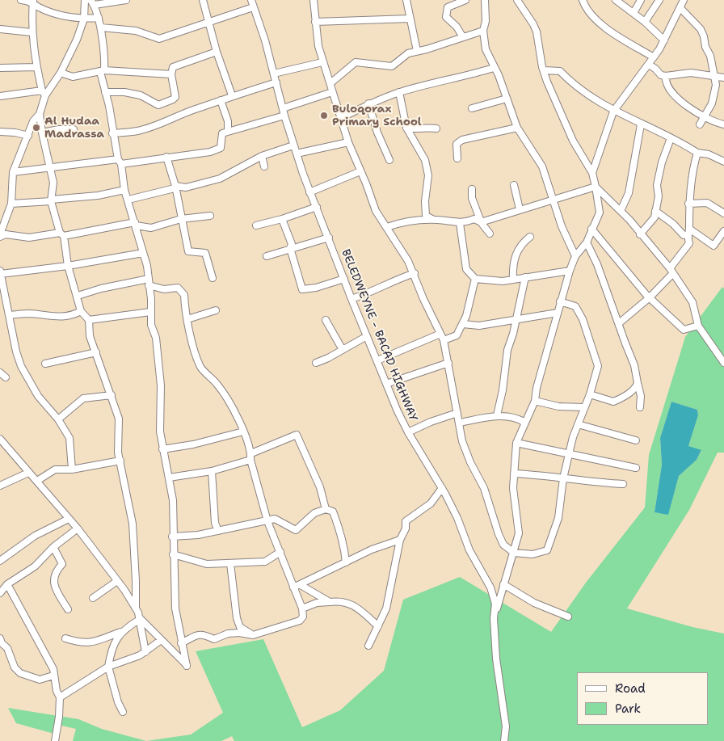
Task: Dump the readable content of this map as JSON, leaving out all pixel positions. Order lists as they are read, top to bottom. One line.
{"streets":{"street":["BELEDWEYNE - BACAD HIGHWAY"]},"places":["Buloqorax Primary School","Al Hudaa Madrassa"],"legend":["Road","Park"]}
